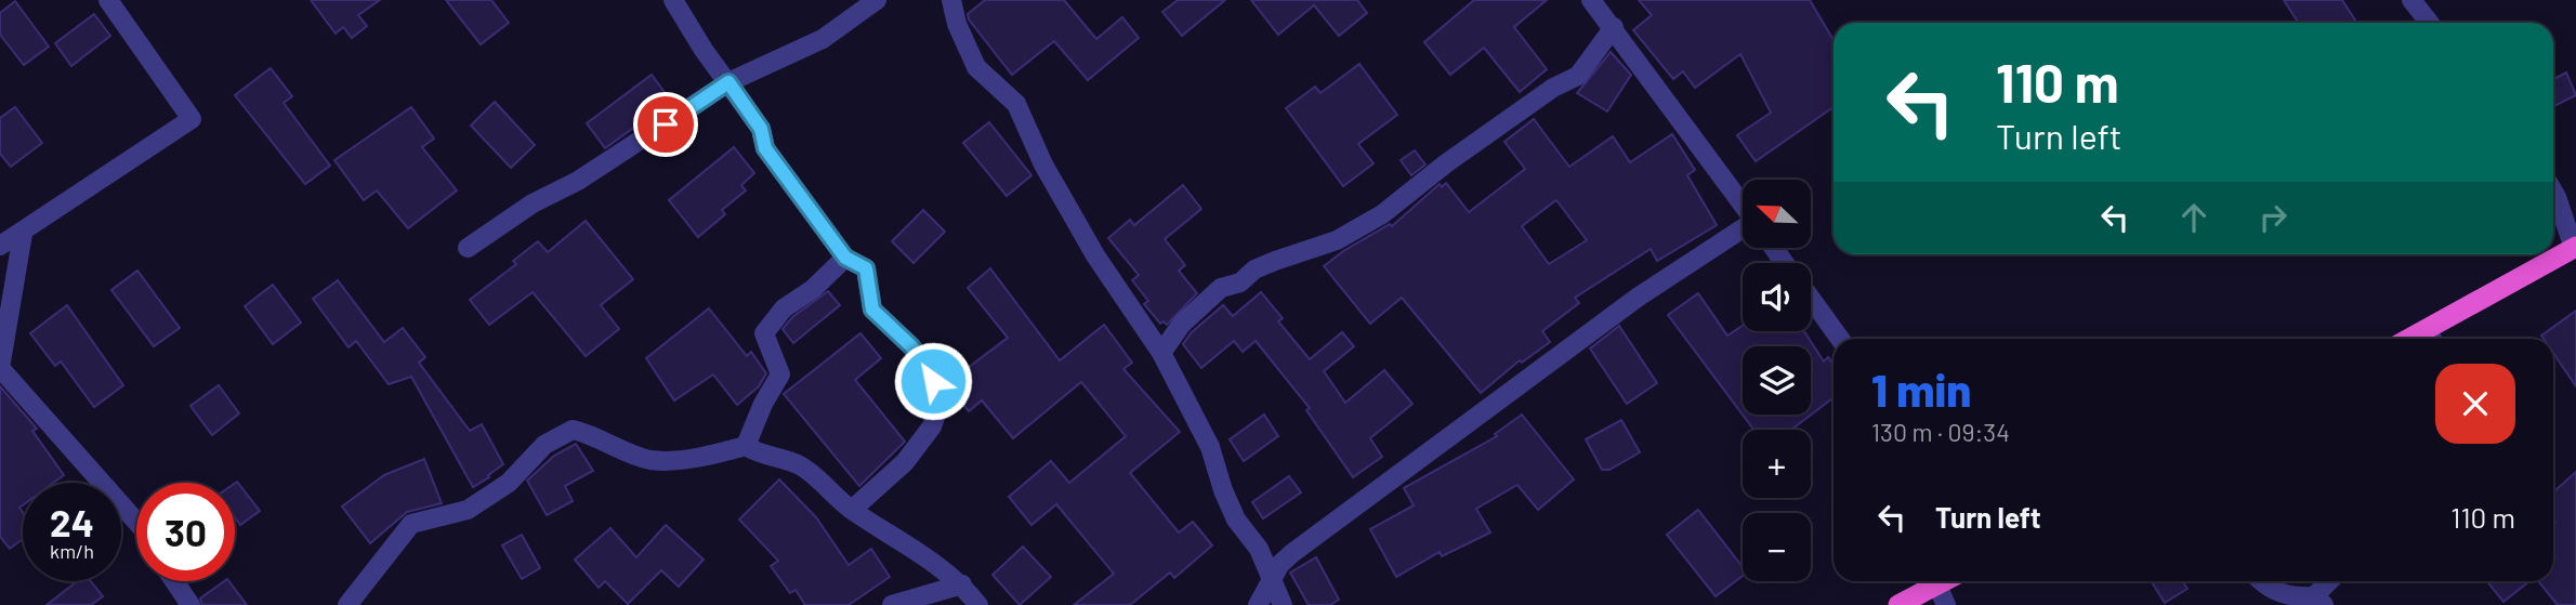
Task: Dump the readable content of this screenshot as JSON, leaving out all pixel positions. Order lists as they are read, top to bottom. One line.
{"north":"top left","page":{"turn":["110 m","Turn left"],"map_buttons":["+","−"],"heading":["1 min","130 m · 09:34"],"list":[{"name":"Turn left","value":"110 m"}],"speed":"24 km/h","limit":"30"}}
